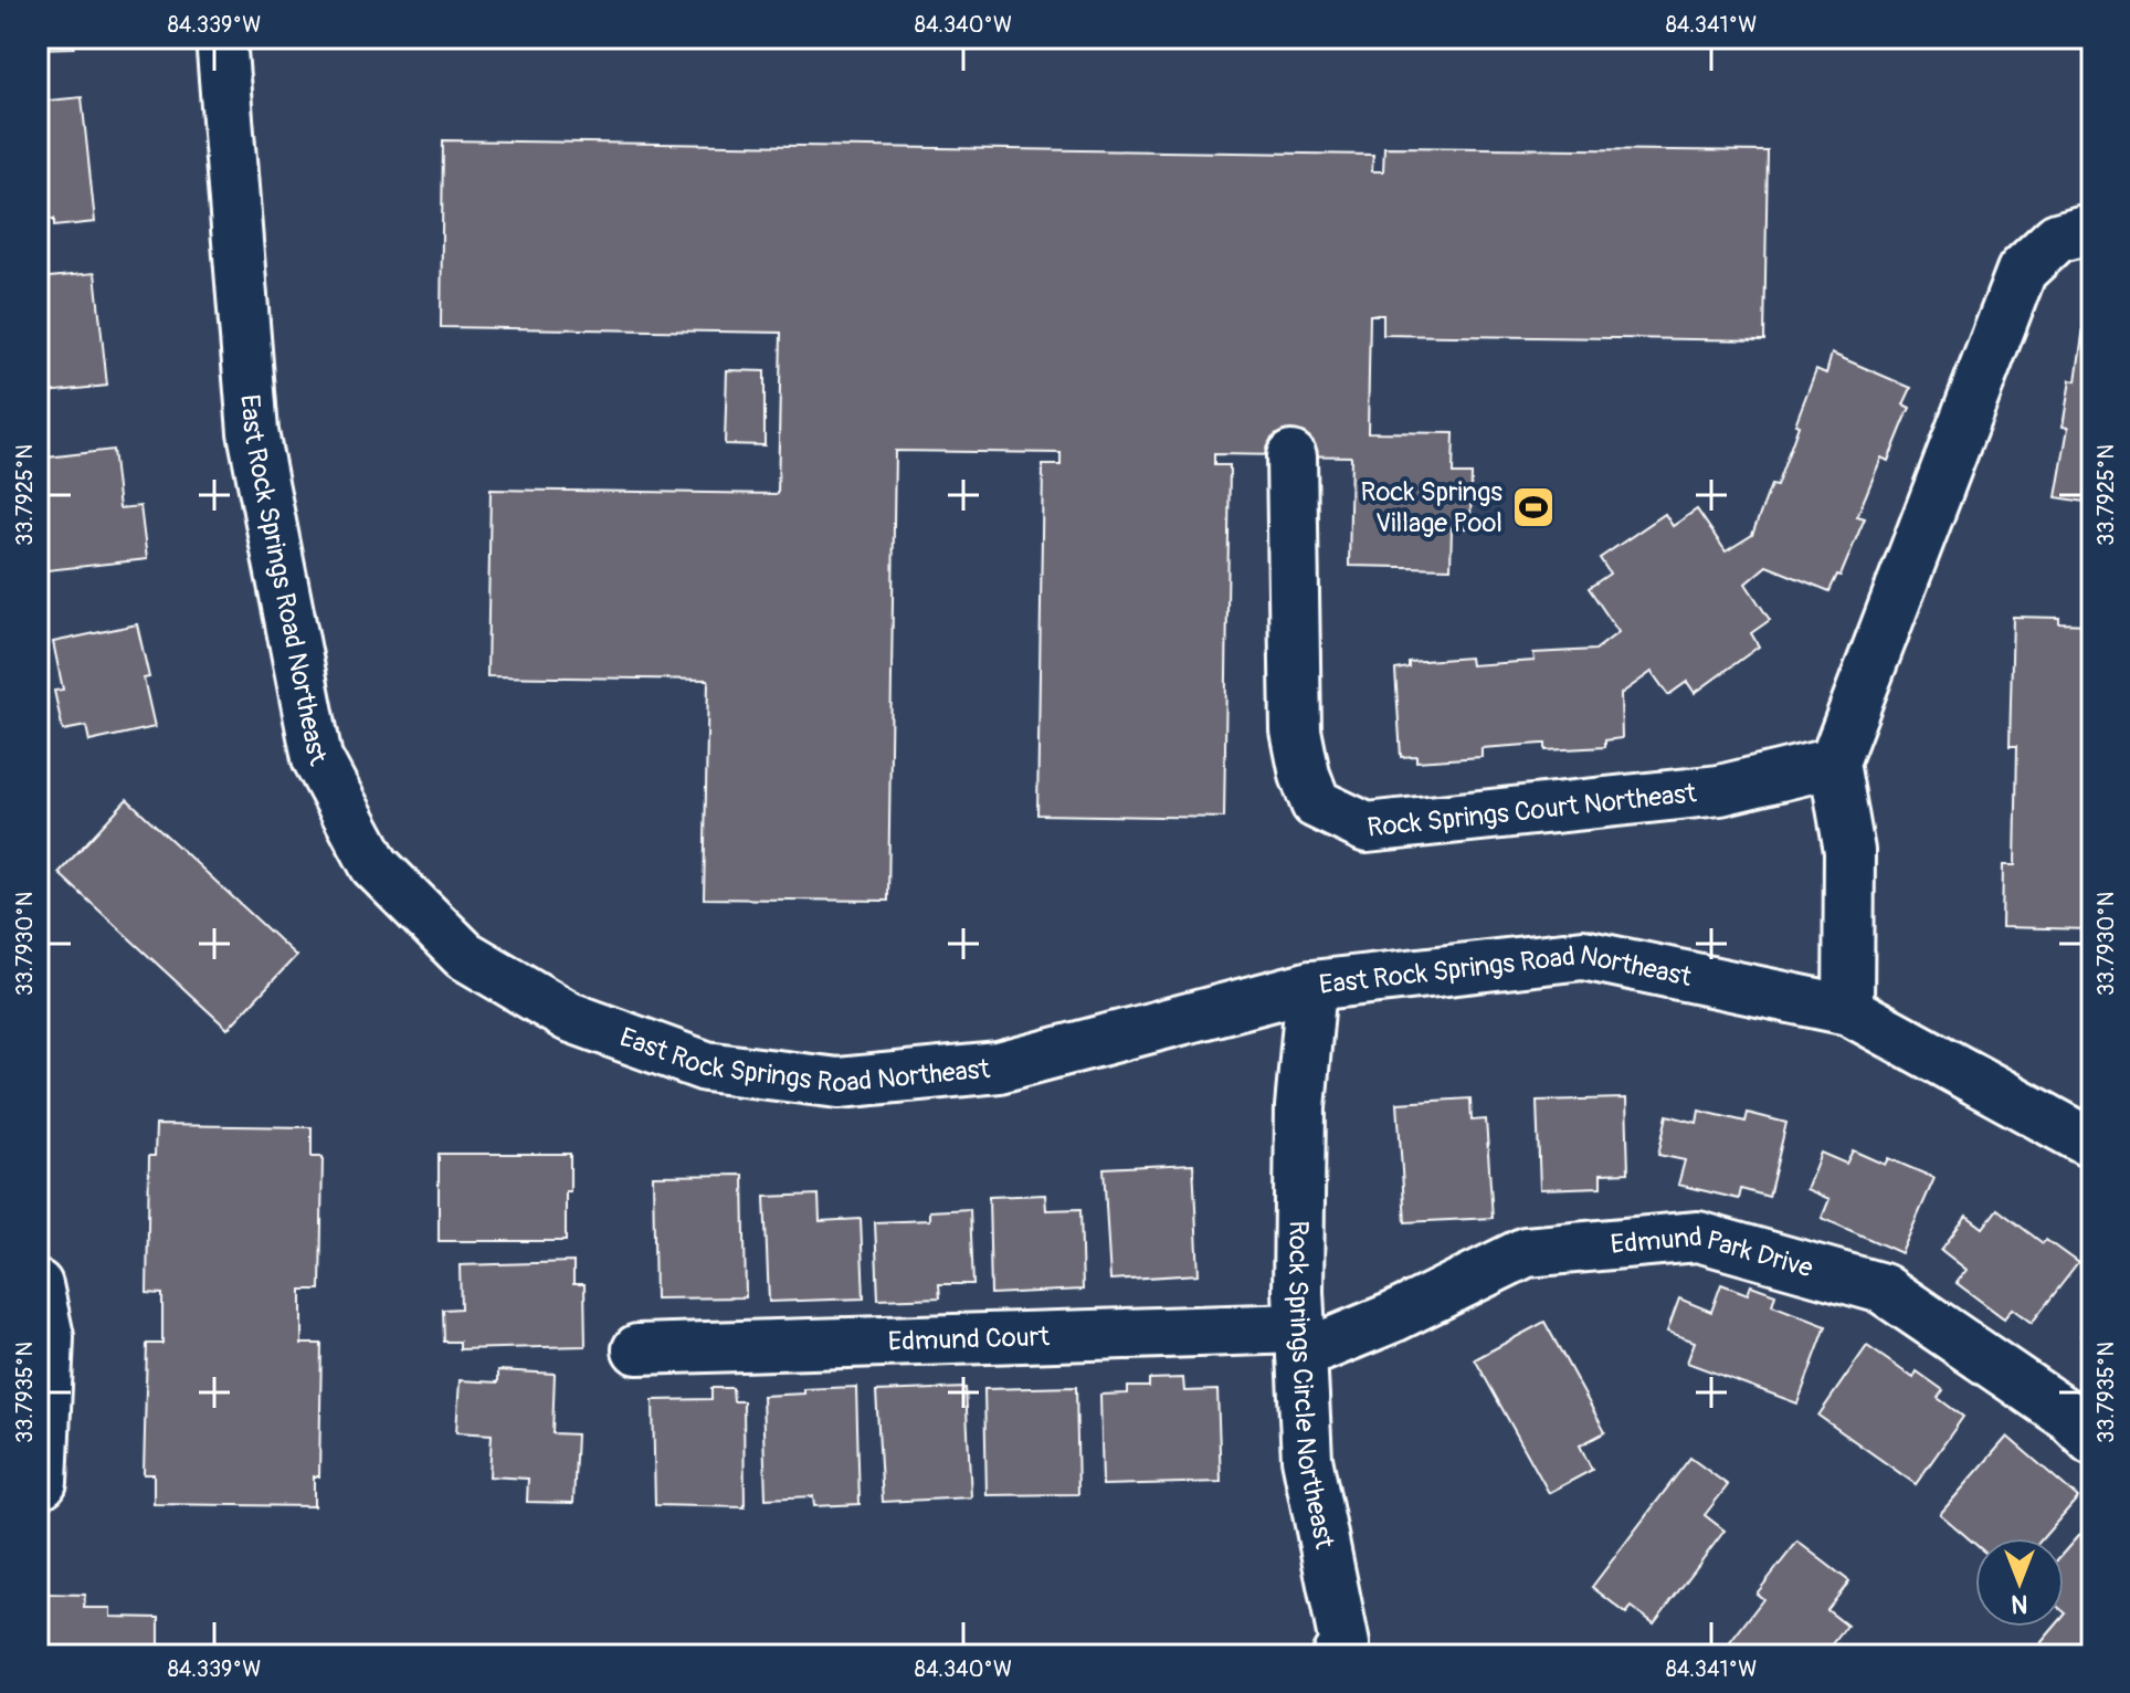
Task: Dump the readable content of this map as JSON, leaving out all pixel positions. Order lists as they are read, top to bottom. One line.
{"streets":{"street":["East Rock Springs Road Northeast","Rock Springs Court Northeast","Edmund Park Drive","Edmund Court","Rock Springs Circle Northeast"]},"crossings":[["East Rock Springs Road Northeast","Rock Springs Circle Northeast"],["Edmund Park Drive","Edmund Court"],["Edmund Park Drive","Rock Springs Circle Northeast"],["Edmund Court","Rock Springs Circle Northeast"]],"places":{"sports":["Rock Springs Village Pool"]},"north":"bottom","coordinates":["84.339°W","84.340°W","84.341°W","33.7925°N","33.7930°N","33.7935°N"]}
